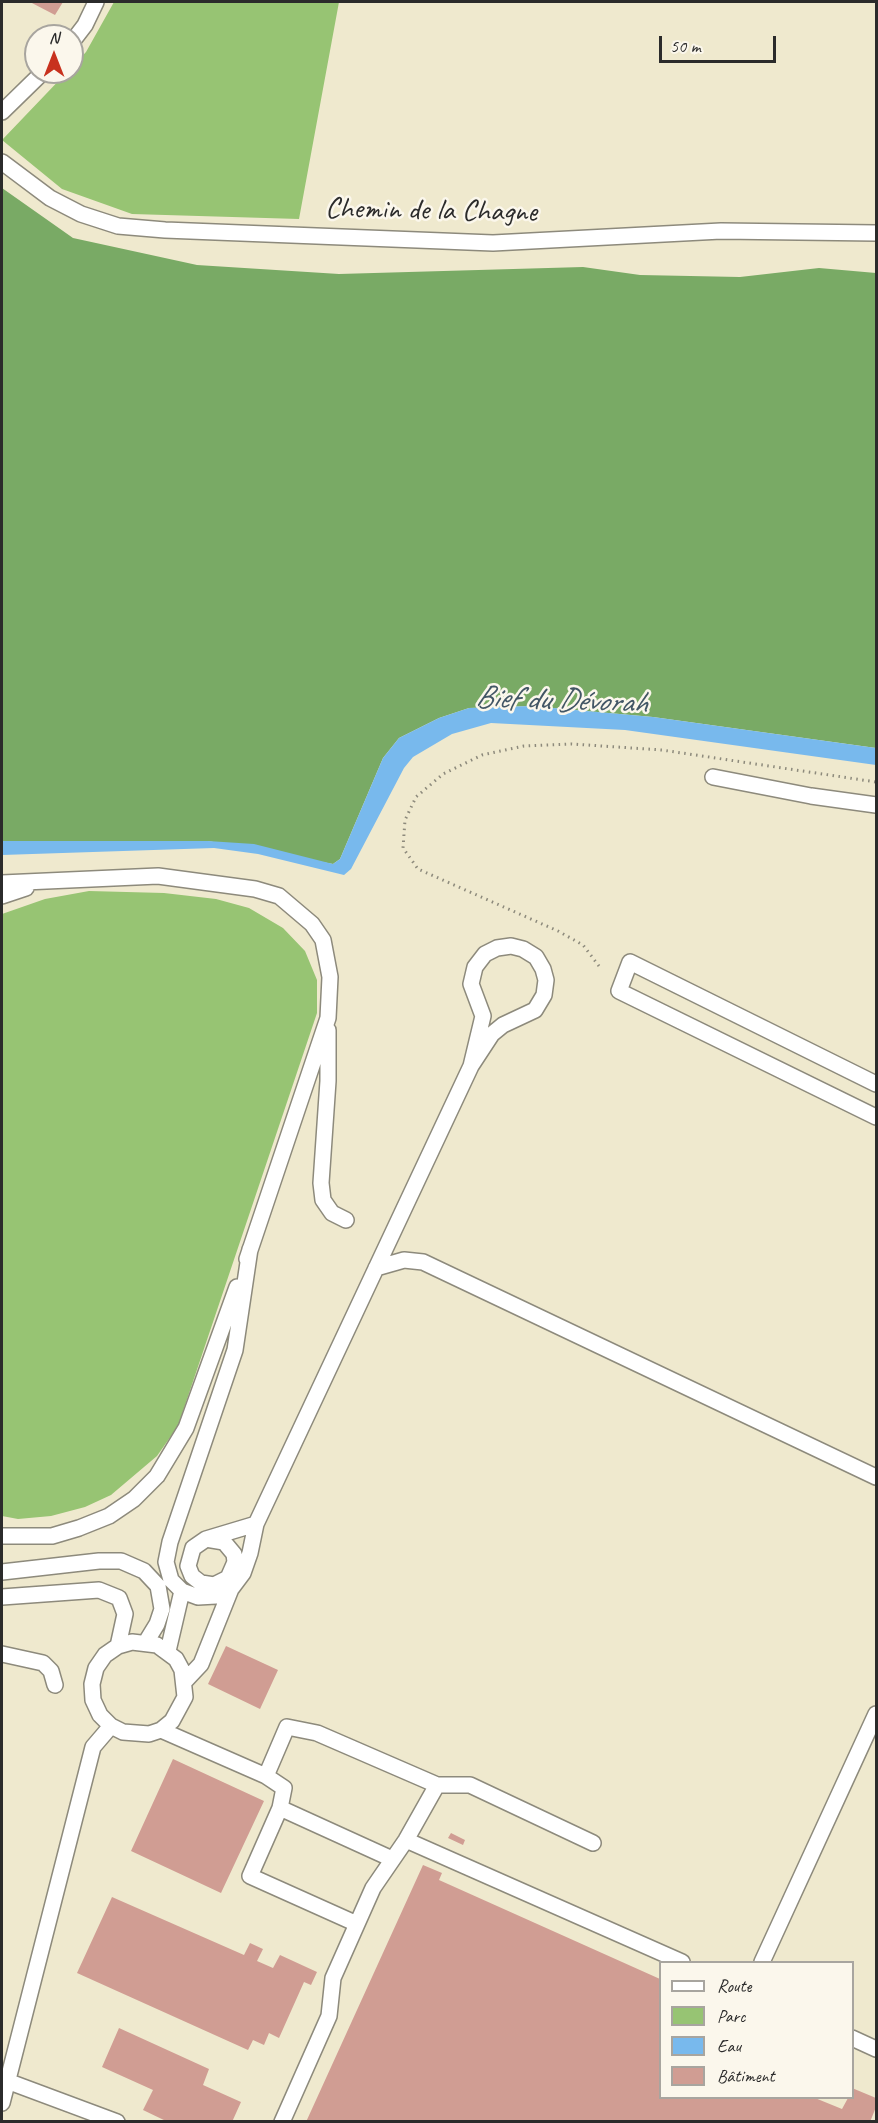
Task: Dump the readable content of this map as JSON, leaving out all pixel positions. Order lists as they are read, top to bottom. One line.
{"streets":{"street":["Chemin de la Chagne"]},"water":["Bief du Dévorah"],"legend":["Route","Parc","Eau","Bâtiment"],"scale_bar":"50 m","north":"top"}
